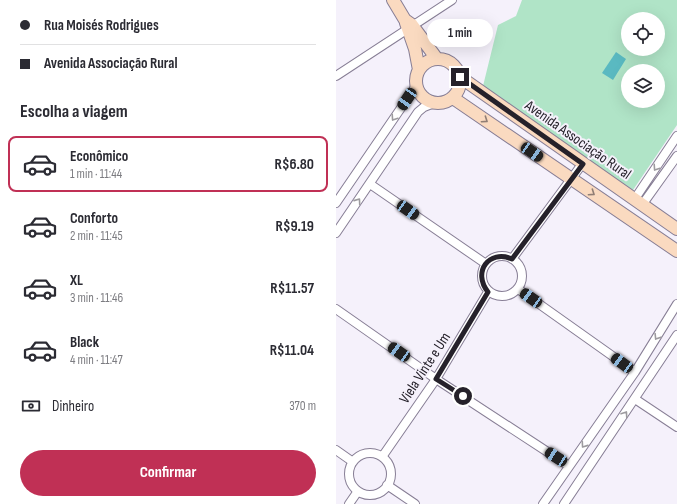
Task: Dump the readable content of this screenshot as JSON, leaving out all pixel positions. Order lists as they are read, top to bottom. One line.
{"streets":{"street":["Avenida Associação Rural","Viela Vinte e Um"]},"page":{"banner":["Rua Moisés Rodrigues","Avenida Associação Rural"],"bubble":"1 min","heading":"Escolha a viagem","list":[{"name":"Econômico","note":"1 min · 11:44","value":"R$6.80"},{"name":"Conforto","note":"2 min · 11:45","value":"R$9.19"},{"name":"XL","note":"3 min · 11:46","value":"R$11.57"},{"name":"Black","note":"4 min · 11:47","value":"R$11.04"}],"pay":["Dinheiro","370 m"],"buttons":"Confirmar"}}
